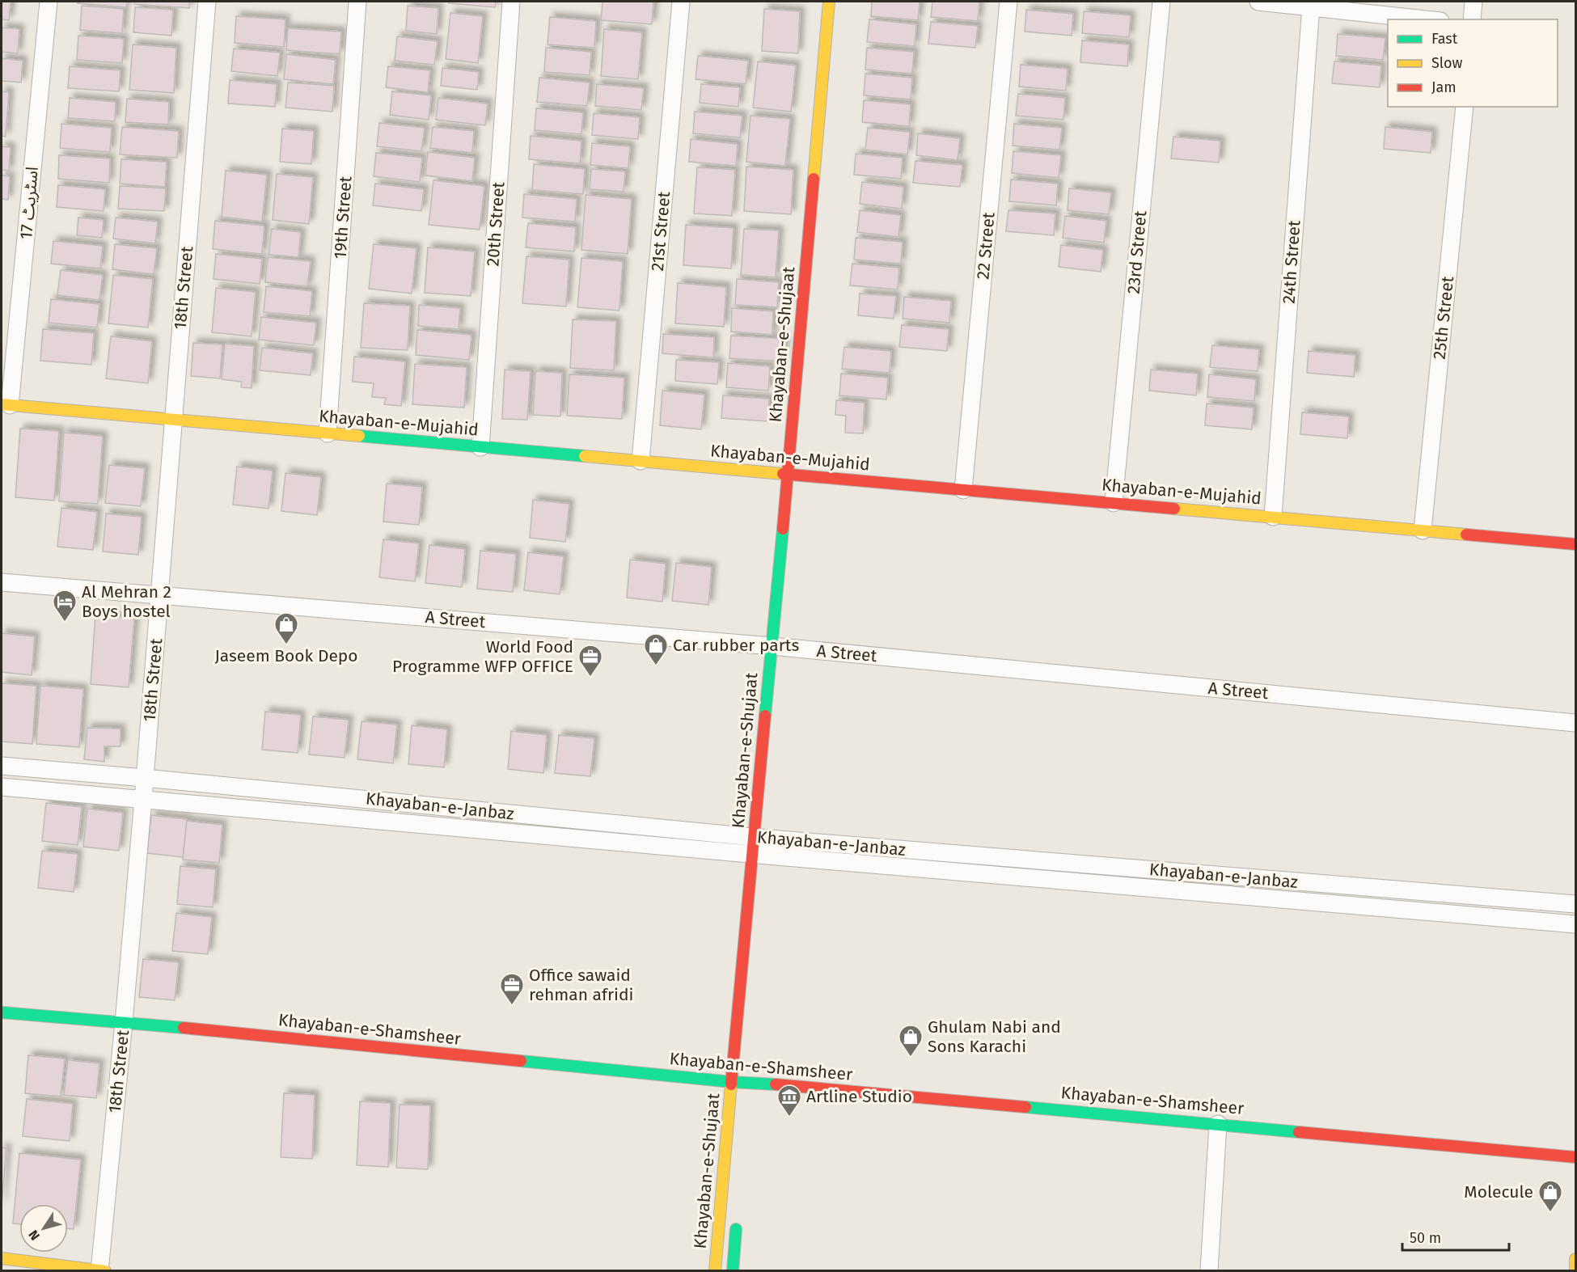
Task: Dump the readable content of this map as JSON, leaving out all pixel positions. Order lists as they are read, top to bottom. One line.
{"streets":{"main road":["Khayaban-e-Shujaat","Khayaban-e-Mujahid","Khayaban-e-Shamsheer"],"street":["اسٹریٹ 17","19th Street","20th Street","21st Street","22 Street","23rd Street","24th Street","18th Street","25th Street","A Street","Khayaban-e-Janbaz"]},"crossings":[["اسٹریٹ 17","Khayaban-e-Mujahid"],["19th Street","Khayaban-e-Mujahid"],["20th Street","Khayaban-e-Mujahid"],["21st Street","Khayaban-e-Mujahid"],["22 Street","Khayaban-e-Mujahid"],["23rd Street","Khayaban-e-Mujahid"],["24th Street","Khayaban-e-Mujahid"],["18th Street","Khayaban-e-Mujahid"],["18th Street","A Street"],["18th Street","Khayaban-e-Janbaz"],["18th Street","Khayaban-e-Shamsheer"],["25th Street","Khayaban-e-Mujahid"],["Khayaban-e-Shujaat","Khayaban-e-Mujahid"],["Khayaban-e-Shujaat","A Street"],["Khayaban-e-Shujaat","Khayaban-e-Janbaz"],["Khayaban-e-Shujaat","Khayaban-e-Shamsheer"]],"places":{"hotel":["Al Mehran 2 Boys hostel"],"shop":["Jaseem Book Depo","Car rubber parts","Ghulam Nabi and Sons Karachi","Molecule"],"office":["World Food Programme WFP OFFICE","Office sawaid rehman afridi"],"museum":["Artline Studio"]},"legend":["Fast","Slow","Jam"],"scale_bar":"50 m","north":"bottom left"}
